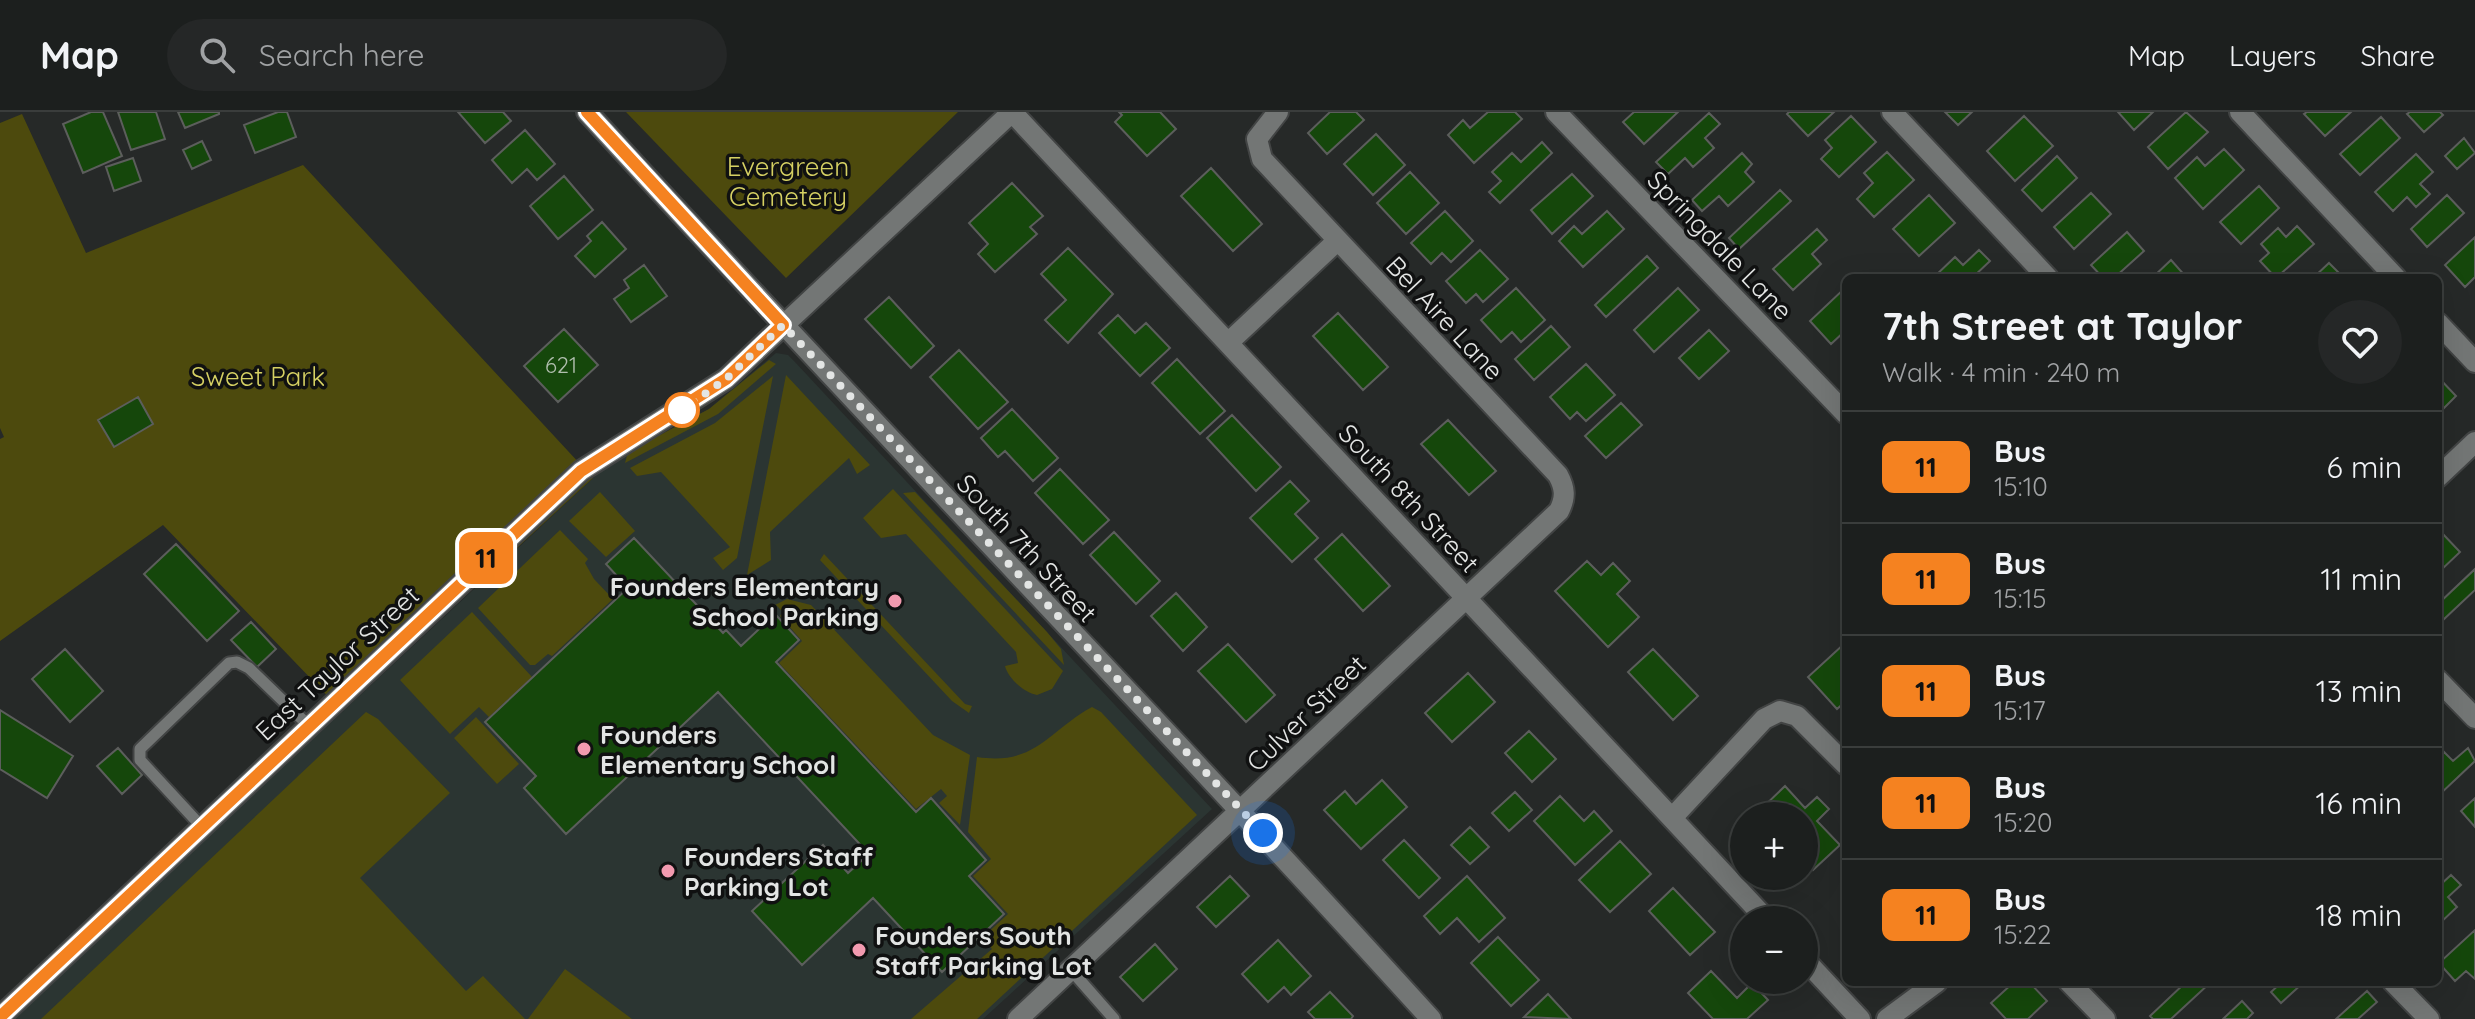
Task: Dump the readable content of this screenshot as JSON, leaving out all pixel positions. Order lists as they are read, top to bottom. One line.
{"streets":{"street":["Springdale Lane","Bel Aire Lane","South 8th Street","South 7th Street","East Taylor Street","Culver Street"]},"crossings":[["Bel Aire Lane","Culver Street"],["South 8th Street","East Taylor Street"],["South 8th Street","Culver Street"],["South 7th Street","East Taylor Street"],["South 7th Street","Culver Street"]],"parks":["Evergreen Cemetery","Sweet Park"],"places":["Founders Elementary School Parking","Founders Elementary School","Founders Staff Parking Lot","Founders South Staff Parking Lot"],"lines":["bus line 11"],"house_numbers":["621"],"page":{"header":"Map","search":"Search here","nav":["Map","Layers","Share"],"on_map":"11","heading":["7th Street at Taylor","Walk · 4 min · 240 m"],"list":[{"mark":"11","name":"Bus","note":"15:10","value":"6 min"},{"mark":"11","name":"Bus","note":"15:15","value":"11 min"},{"mark":"11","name":"Bus","note":"15:17","value":"13 min"},{"mark":"11","name":"Bus","note":"15:20","value":"16 min"},{"mark":"11","name":"Bus","note":"15:22","value":"18 min"}],"map_buttons":["+","−"]}}
